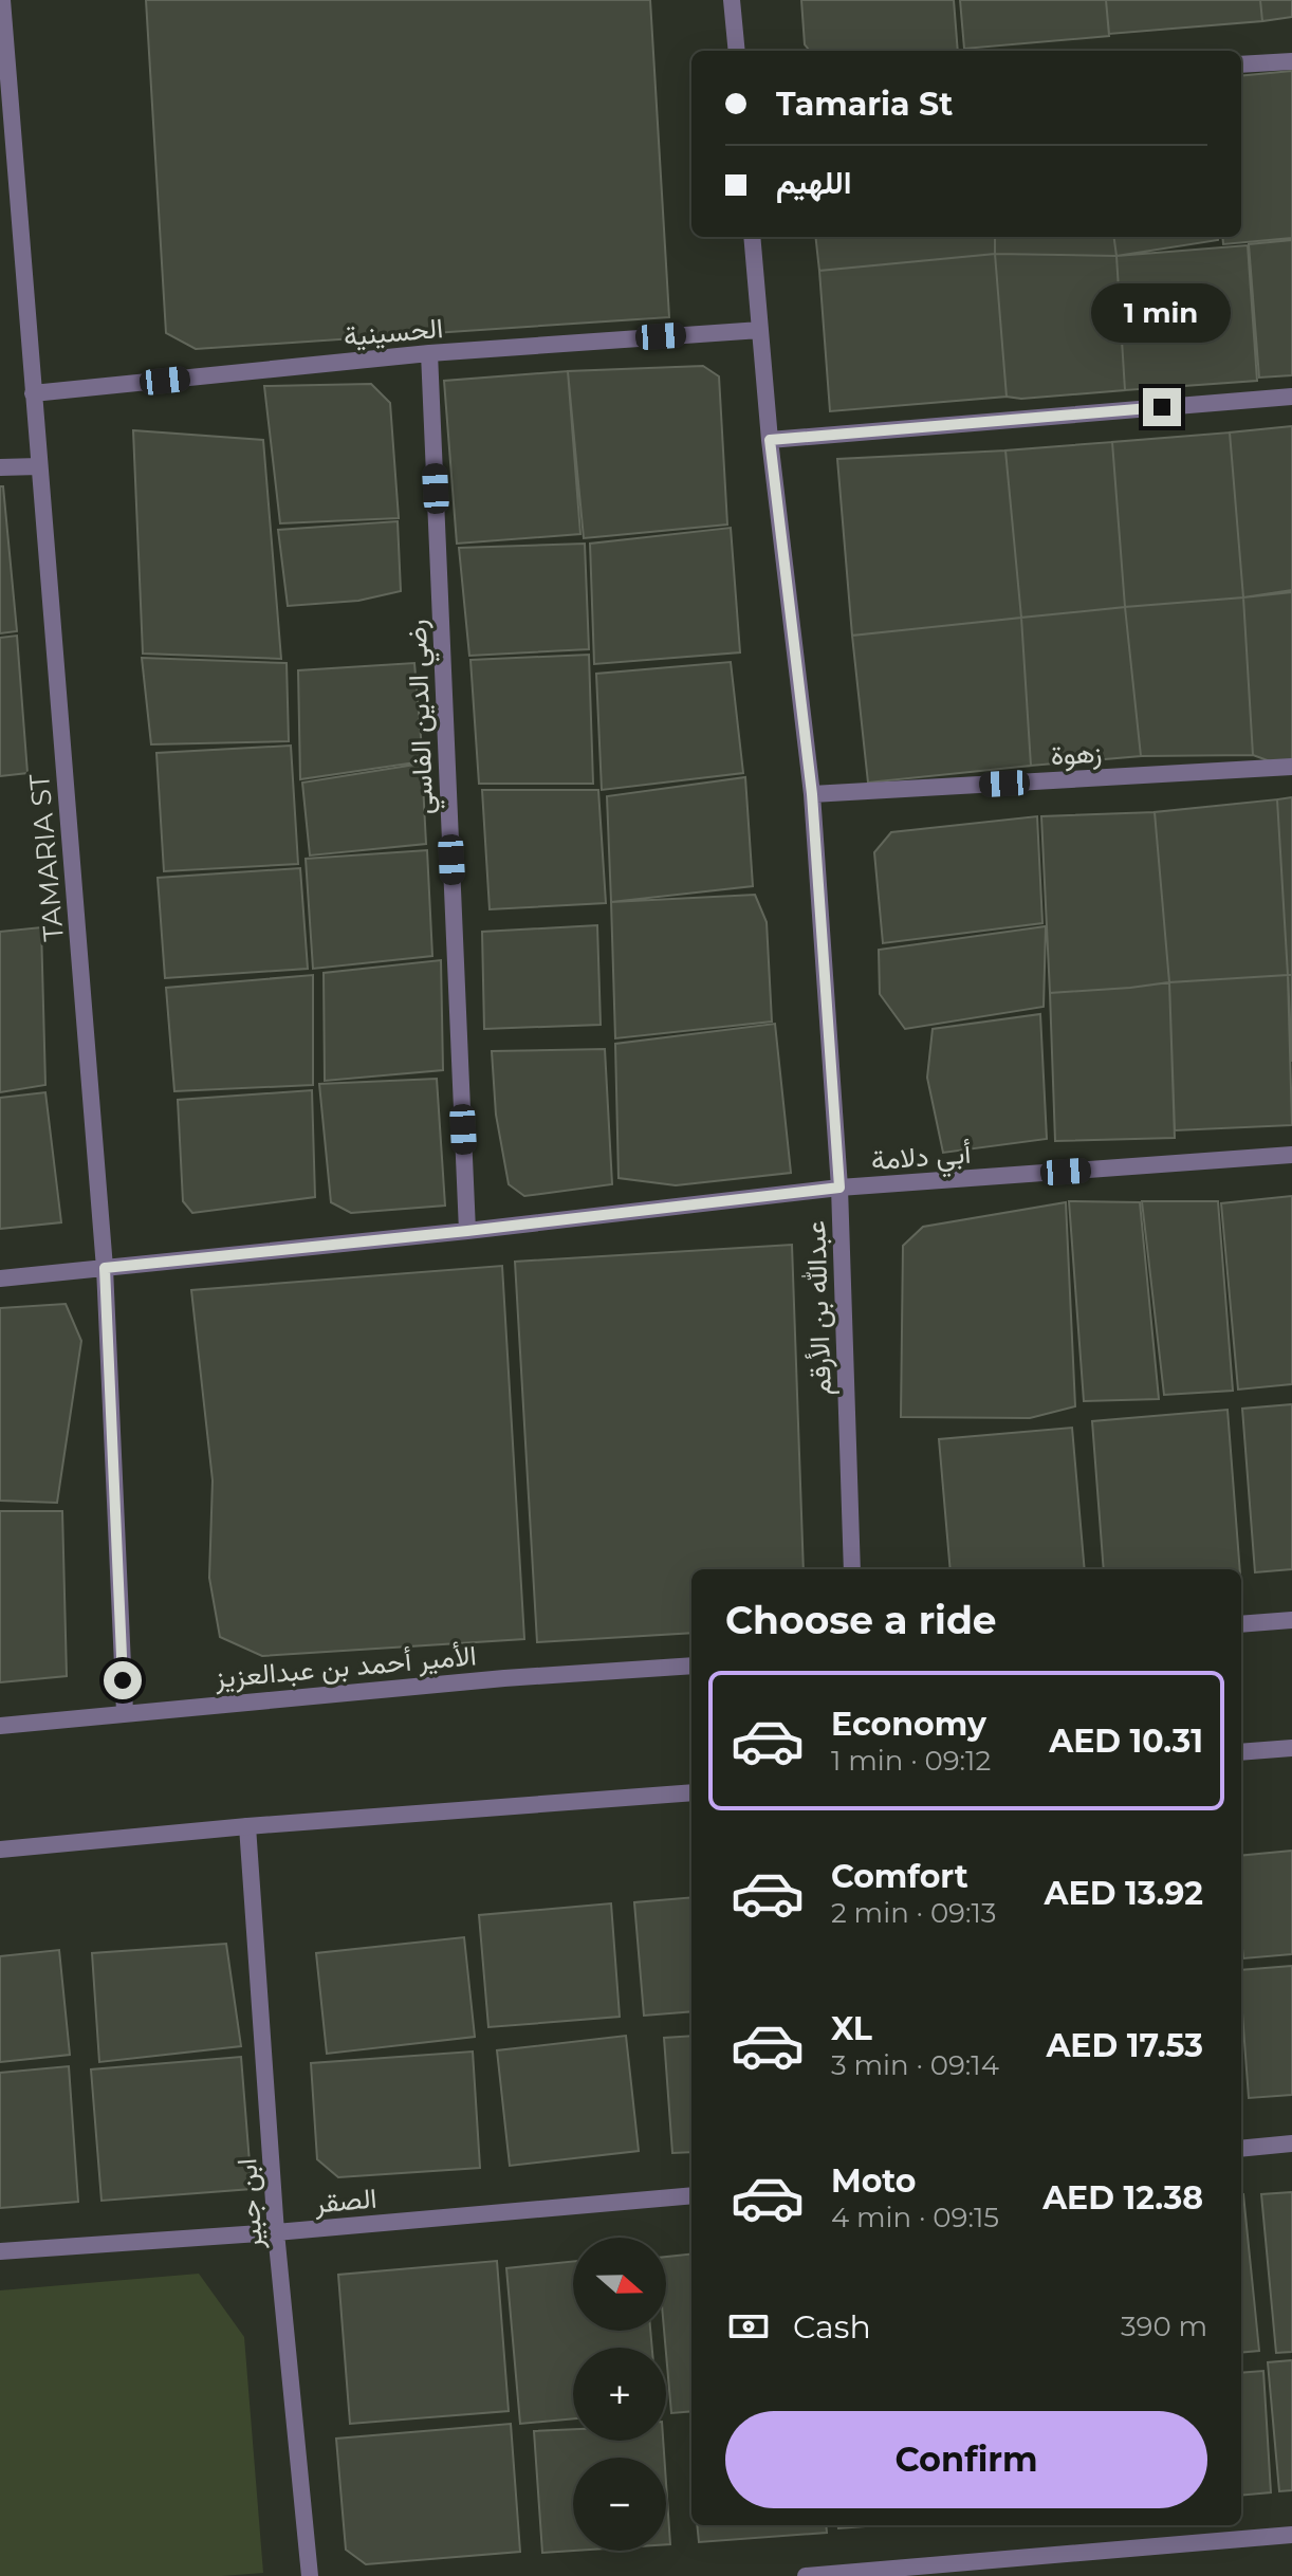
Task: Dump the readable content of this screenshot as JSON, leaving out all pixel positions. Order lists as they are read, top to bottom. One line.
{"streets":{"street":["الحسينية","رضي الدين الفاسي","زهوة","TAMARIA ST","أبي دلامة","عبدالله بن الأرقم","الأمير أحمد بن عبدالعزيز","الصقر","ابن جبير"]},"crossings":[["الحسينية","رضي الدين الفاسي"],["الحسينية","TAMARIA ST"],["الحسينية","عبدالله بن الأرقم"],["رضي الدين الفاسي","أبي دلامة"],["زهوة","عبدالله بن الأرقم"],["TAMARIA ST","أبي دلامة"],["TAMARIA ST","الأمير أحمد بن عبدالعزيز"],["أبي دلامة","عبدالله بن الأرقم"],["الصقر","ابن جبير"]],"north":"right","page":{"banner":["Tamaria St","اللهيم"],"bubble":"1 min","heading":"Choose a ride","list":[{"name":"Economy","note":"1 min · 09:12","value":"AED 10.31"},{"name":"Comfort","note":"2 min · 09:13","value":"AED 13.92"},{"name":"XL","note":"3 min · 09:14","value":"AED 17.53"},{"name":"Moto","note":"4 min · 09:15","value":"AED 12.38"}],"map_buttons":["+","−"],"pay":["Cash","390 m"],"buttons":"Confirm"}}
